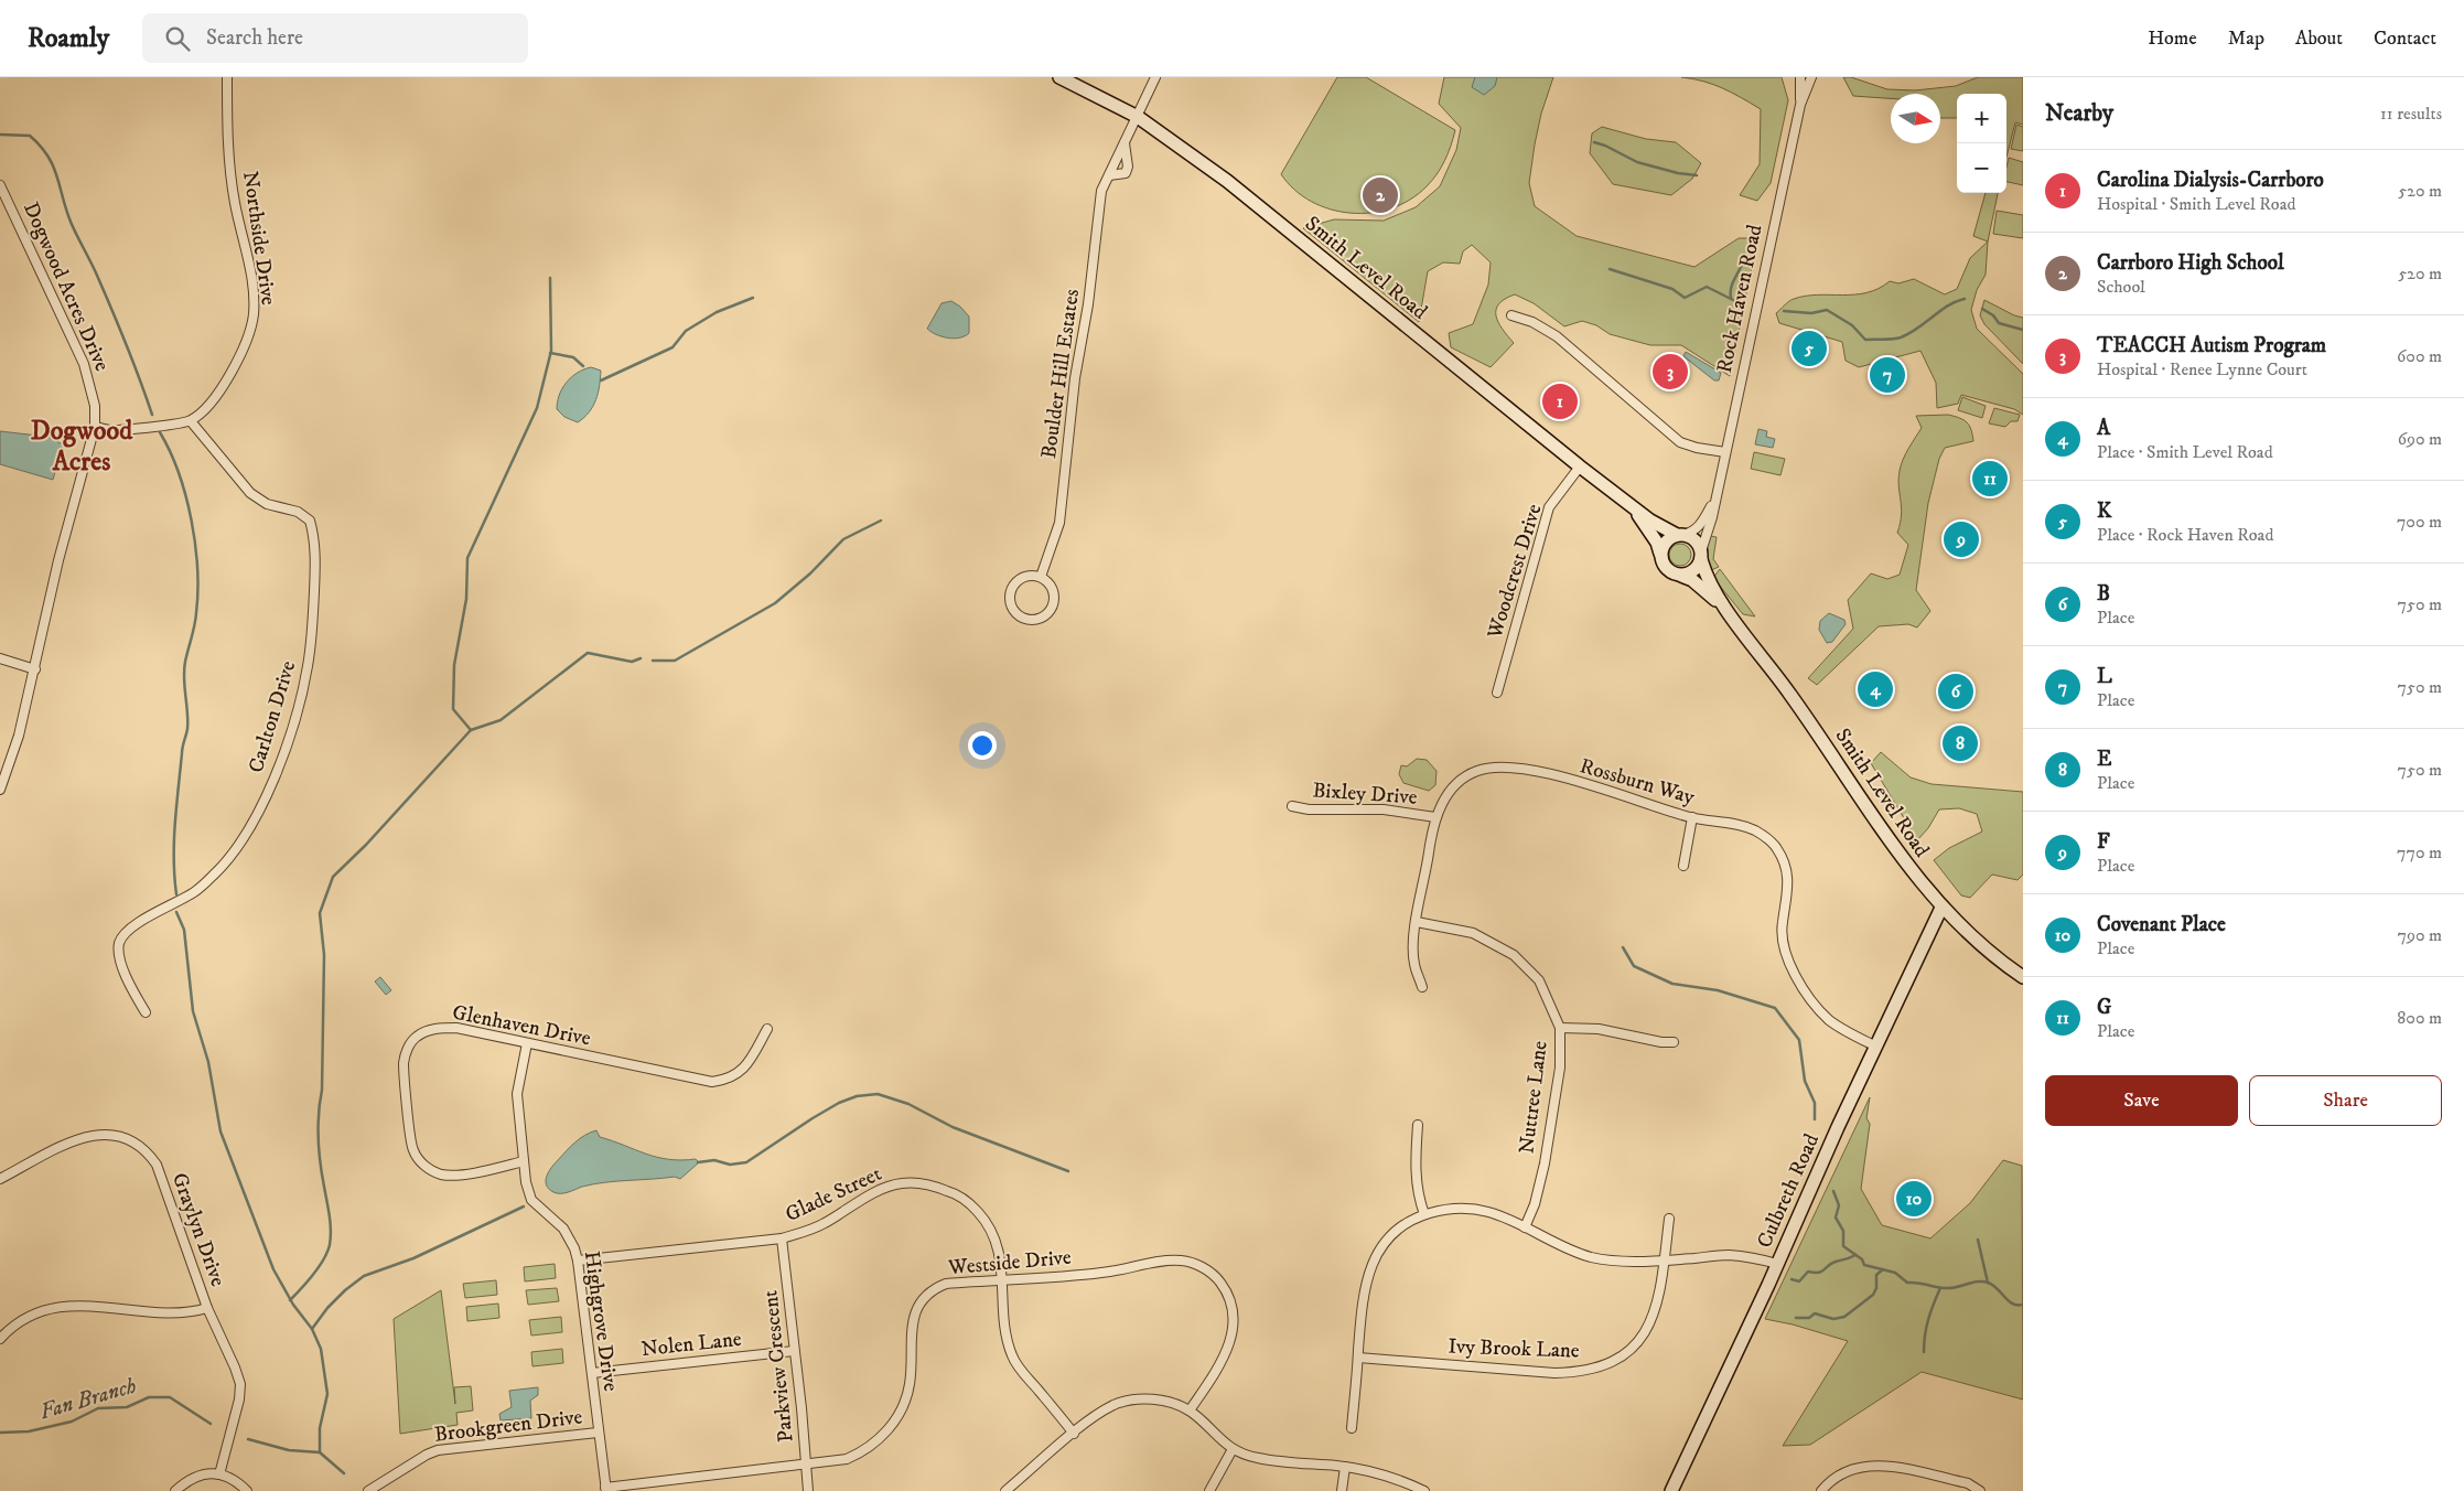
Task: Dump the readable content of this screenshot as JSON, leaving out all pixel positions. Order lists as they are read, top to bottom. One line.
{"streets":{"main road":["Smith Level Road","Culbreth Road"],"street":["Northside Drive","Dogwood Acres Drive","Rock Haven Road","Boulder Hill Estates","Woodcrest Drive","Carlton Drive","Rossburn Way","Bixley Drive","Glenhaven Drive","Nuttree Lane","Glade Street","Graylyn Drive","Westside Drive","Highgrove Drive","Nolen Lane","Ivy Brook Lane","Parkview Crescent","Brookgreen Drive"]},"crossings":[["Northside Drive","Carlton Drive"],["Smith Level Road","Rock Haven Road"],["Smith Level Road","Boulder Hill Estates"],["Smith Level Road","Woodcrest Drive"],["Smith Level Road","Culbreth Road"],["Rossburn Way","Bixley Drive"],["Rossburn Way","Nuttree Lane"],["Rossburn Way","Culbreth Road"],["Glenhaven Drive","Highgrove Drive"],["Glade Street","Westside Drive"],["Glade Street","Highgrove Drive"],["Glade Street","Parkview Crescent"],["Westside Drive","Highgrove Drive"],["Westside Drive","Parkview Crescent"],["Highgrove Drive","Nolen Lane"],["Highgrove Drive","Brookgreen Drive"],["Nolen Lane","Parkview Crescent"]],"districts":["Dogwood Acres"],"water":["Fan Branch"],"north":"right","page":{"header":"Roamly","search":"Search here","nav":["Home","Map","About","Contact"],"heading":["Nearby","11 results"],"map_buttons":["+","−"],"list":[{"mark":"1","name":"Carolina Dialysis-Carrboro","note":"Hospital · Smith Level Road","value":"520 m"},{"mark":"2","name":"Carrboro High School","note":"School","value":"520 m"},{"mark":"3","name":"TEACCH Autism Program","note":"Hospital · Renee Lynne Court","value":"600 m"},{"mark":"4","name":"A","note":"Place · Smith Level Road","value":"690 m"},{"mark":"5","name":"K","note":"Place · Rock Haven Road","value":"700 m"},{"mark":"6","name":"B","note":"Place","value":"750 m"},{"mark":"7","name":"L","note":"Place","value":"750 m"},{"mark":"8","name":"E","note":"Place","value":"750 m"},{"mark":"9","name":"F","note":"Place","value":"770 m"},{"mark":"10","name":"Covenant Place","note":"Place","value":"790 m"},{"mark":"11","name":"G","note":"Place","value":"800 m"}],"pins":["2","5","3","7","1","11","9","4","6","8","10"],"buttons":["Save","Share"]}}
